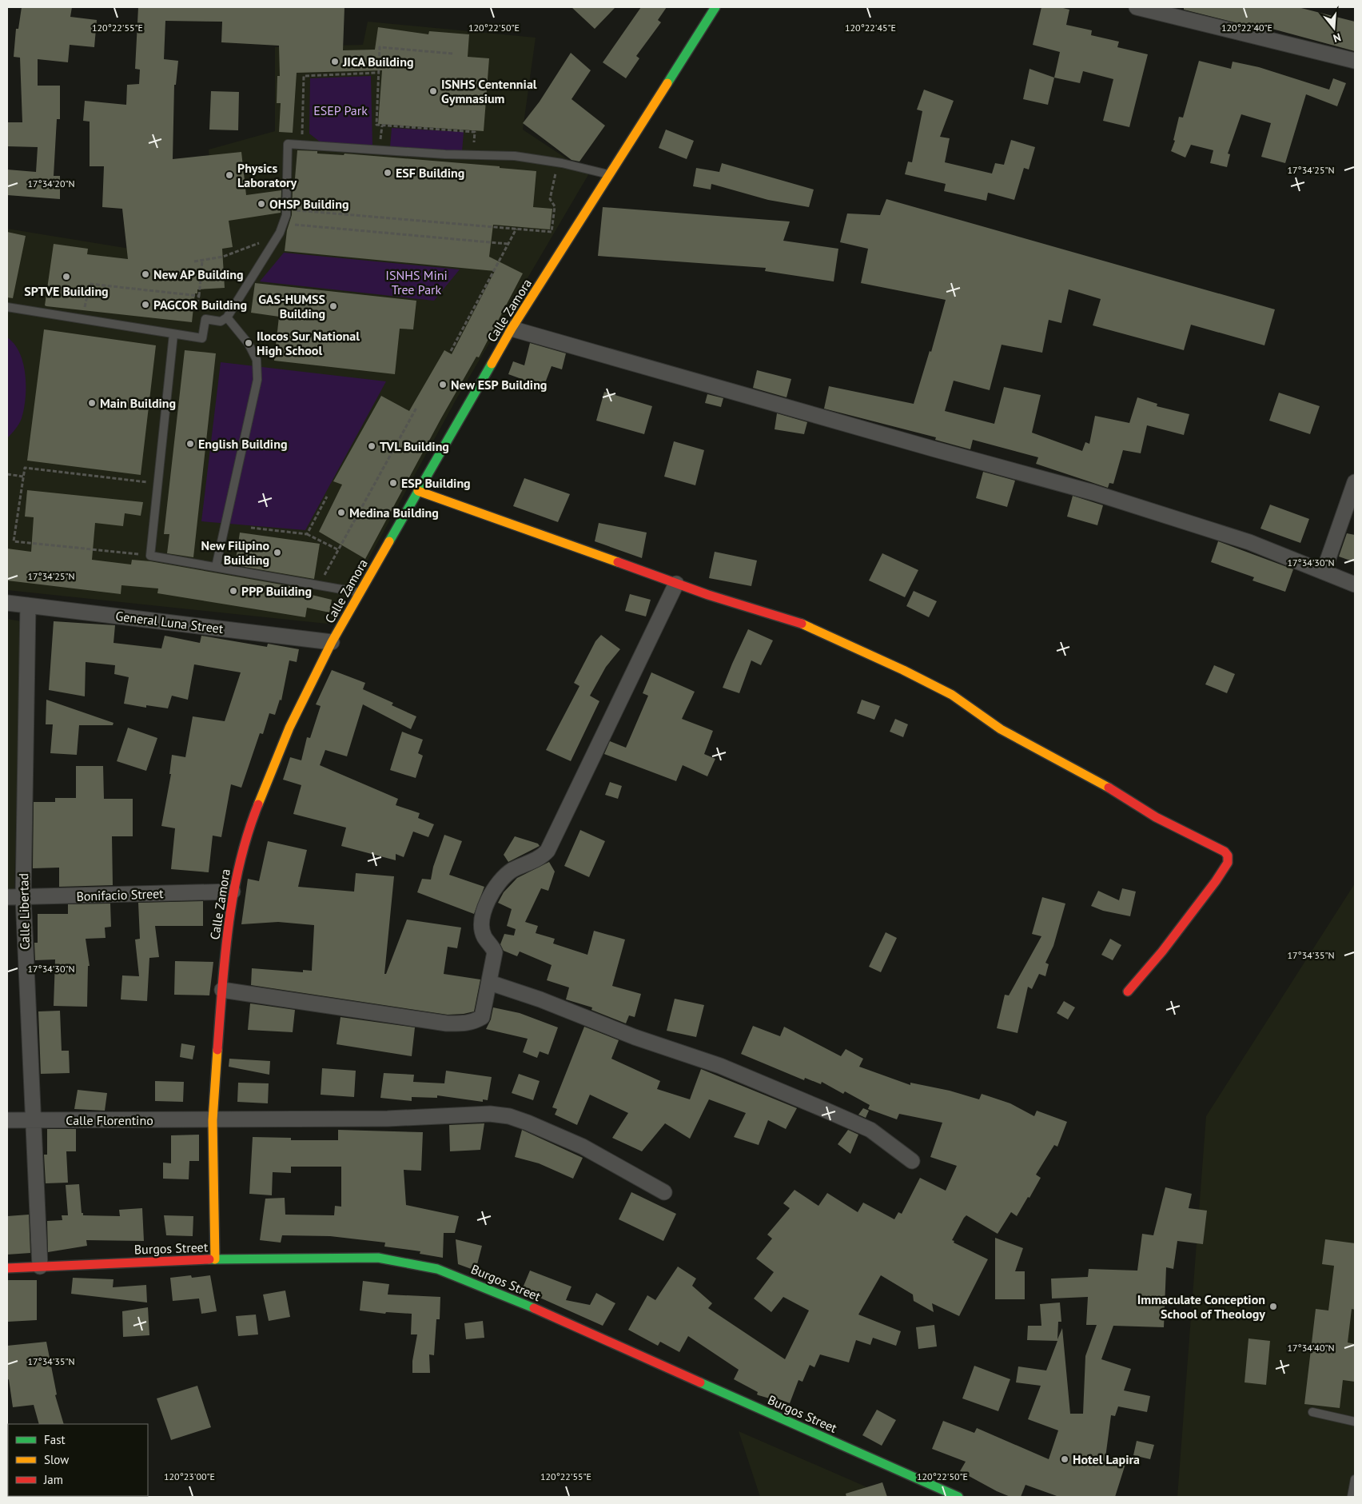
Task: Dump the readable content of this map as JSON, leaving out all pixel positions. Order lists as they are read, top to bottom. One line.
{"streets":{"street":["Calle Zamora","General Luna Street","Bonifacio Street","Calle Libertad","Calle Florentino","Burgos Street"]},"crossings":[["Calle Zamora","General Luna Street"],["Calle Zamora","Bonifacio Street"],["Calle Zamora","Calle Florentino"],["Calle Zamora","Burgos Street"],["General Luna Street","Calle Libertad"],["Bonifacio Street","Calle Libertad"],["Calle Libertad","Calle Florentino"],["Calle Libertad","Burgos Street"]],"parks":["ESEP Park","ISNHS Mini Tree Park"],"places":["JICA Building","ISNHS Centennial Gymnasium","ESF Building","Physics Laboratory","OHSP Building","New AP Building","SPTVE Building","PAGCOR Building","GAS-HUMSS Building","Ilocos Sur National High School","New ESP Building","Main Building","English Building","TVL Building","ESP Building","Medina Building","New Filipino Building","PPP Building","Immaculate Conception School of Theology","Hotel Lapira"],"legend":["Fast","Slow","Jam"],"north":"bottom","coordinates":["120°22'55\"E","120°22'50\"E","120°22'45\"E","120°22'40\"E","17°34'25\"N","17°34'20\"N","17°34'30\"N","17°34'35\"N","17°34'40\"N","120°23'00\"E"]}
